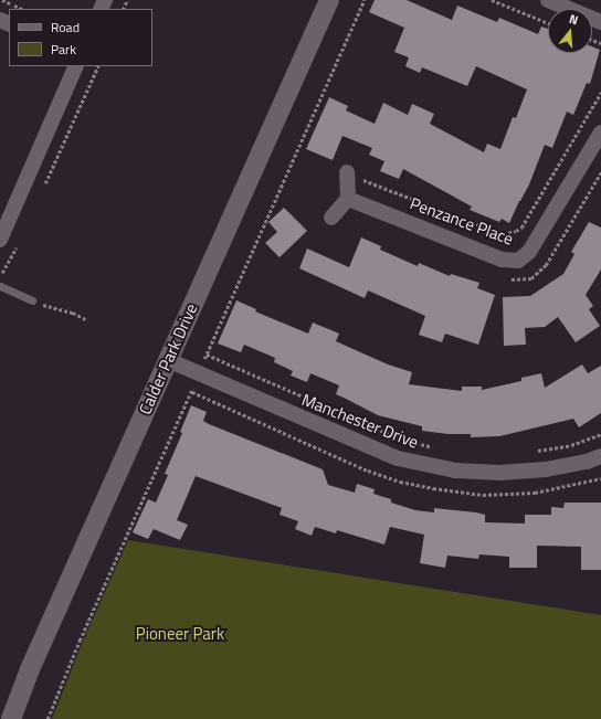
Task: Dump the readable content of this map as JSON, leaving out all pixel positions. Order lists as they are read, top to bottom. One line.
{"streets":{"street":["Penzance Place","Calder Park Drive","Manchester Drive"]},"crossings":[["Calder Park Drive","Manchester Drive"]],"parks":["Pioneer Park"],"legend":["Road","Park"],"north":"top"}
